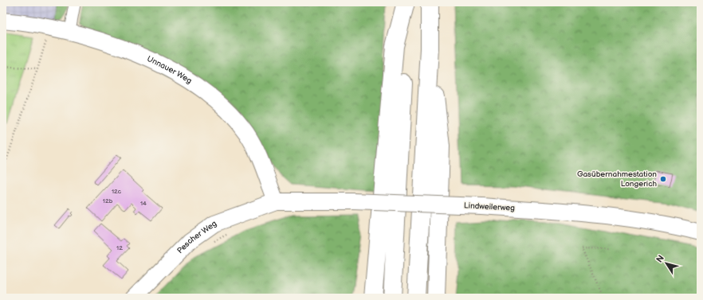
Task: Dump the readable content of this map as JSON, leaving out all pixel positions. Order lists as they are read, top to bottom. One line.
{"streets":{"street":["Unnauer Weg","Lindweilerweg","Pescher Weg"]},"crossings":[["Unnauer Weg","Lindweilerweg"],["Unnauer Weg","Pescher Weg"],["Lindweilerweg","Pescher Weg"]],"places":["Gasübernahmestation Longerich"],"house_numbers":["12c","12b","14","12"],"north":"top left"}
